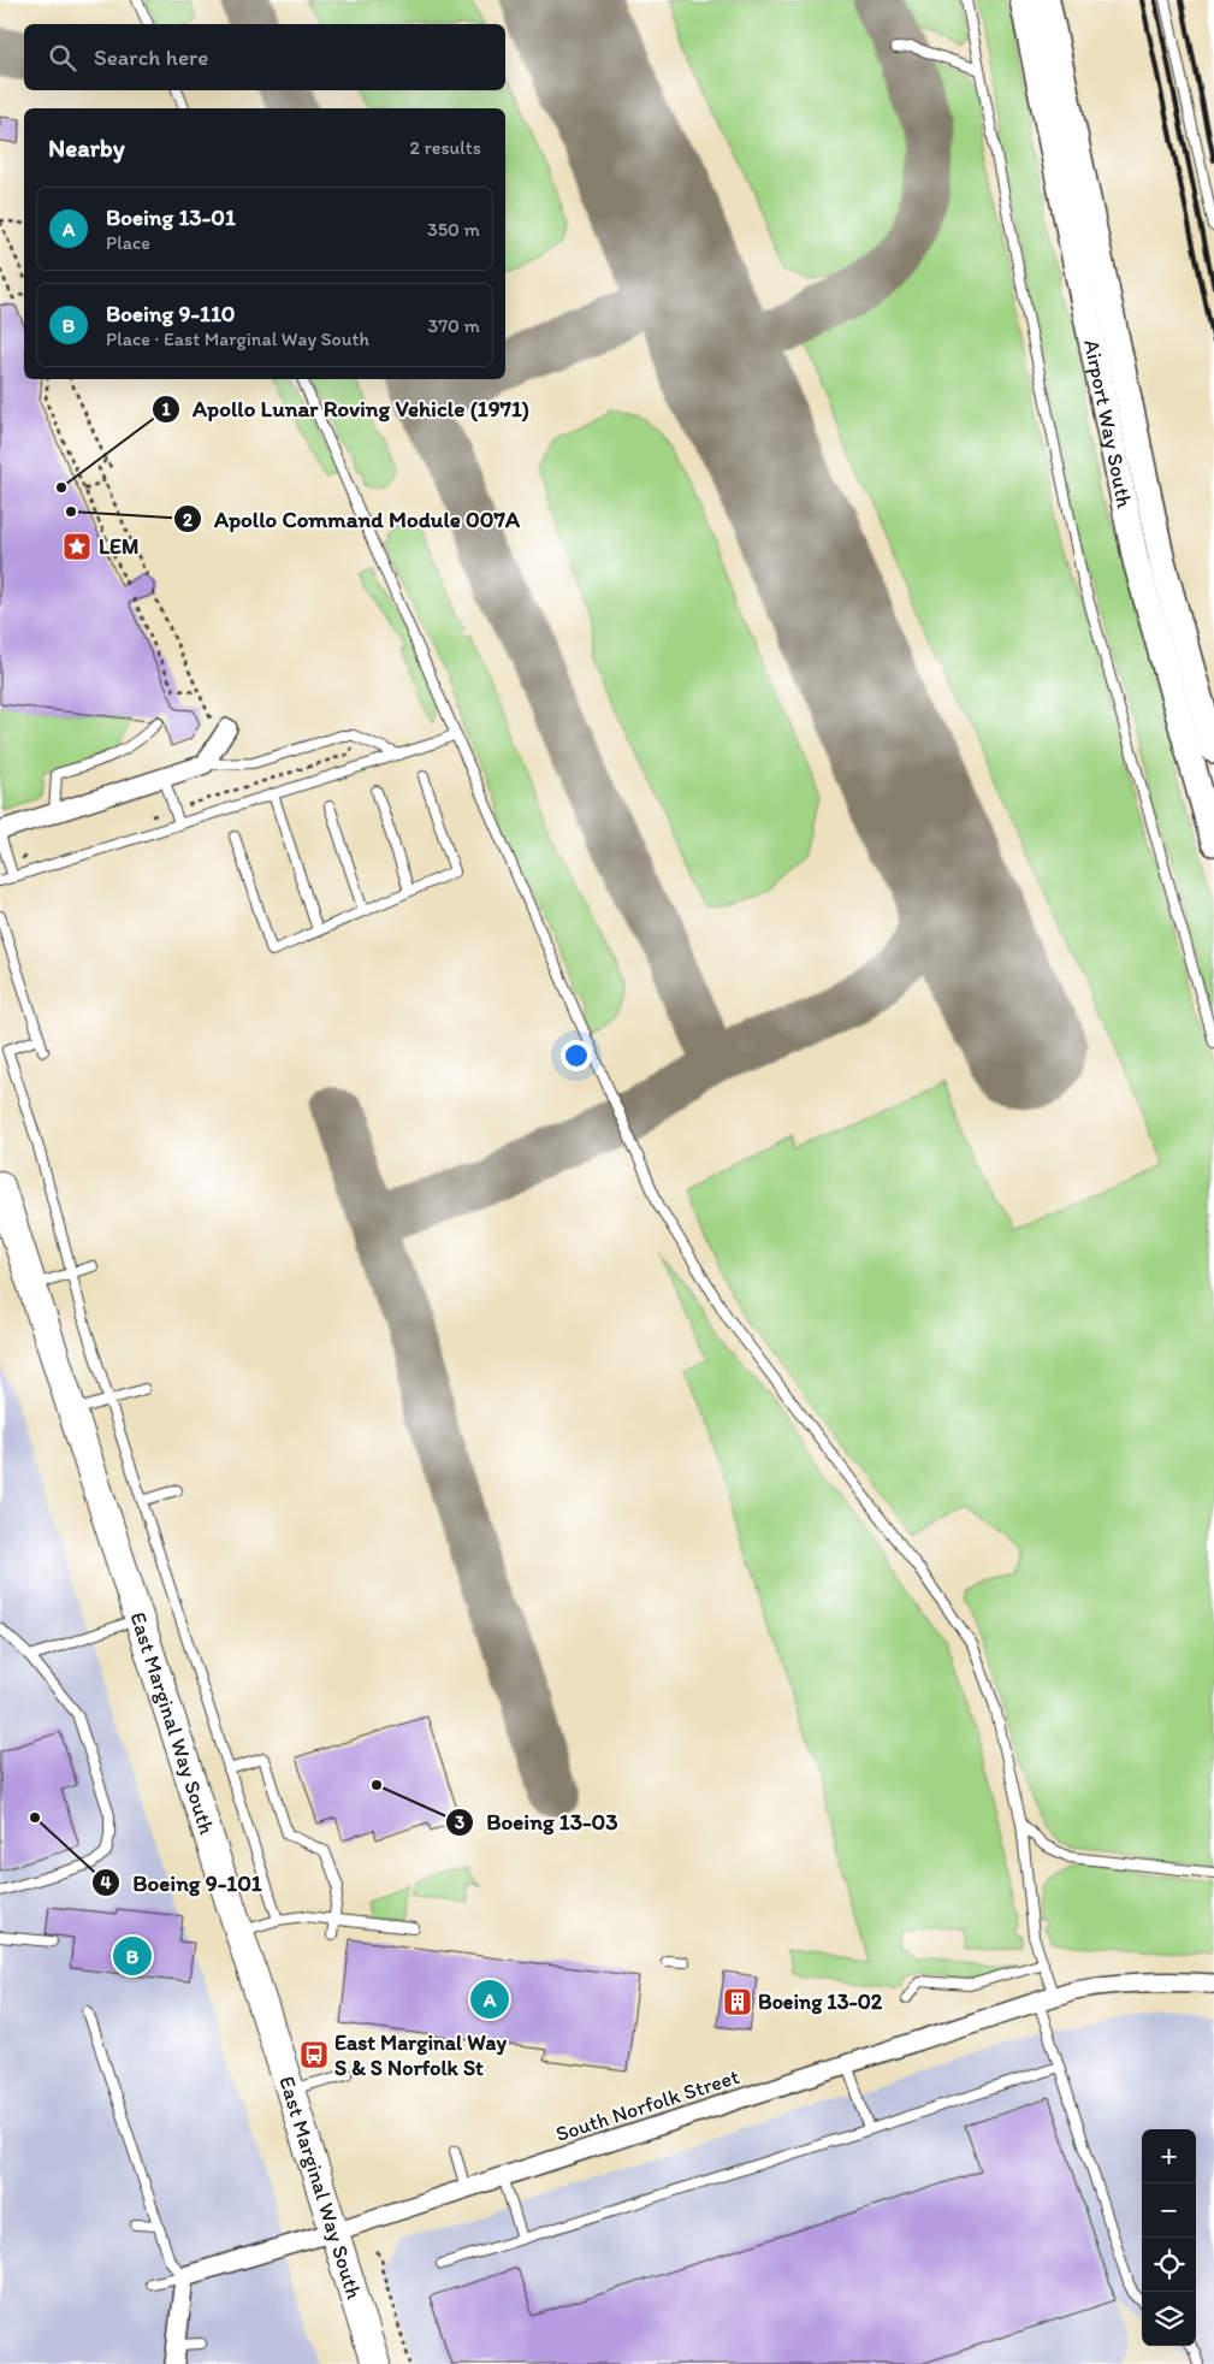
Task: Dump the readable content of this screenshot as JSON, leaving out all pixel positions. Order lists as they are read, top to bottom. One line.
{"streets":{"main road":["Airport Way South","East Marginal Way South"],"street":["South Norfolk Street"]},"crossings":[["East Marginal Way South","South Norfolk Street"]],"places":{"other":["Apollo Lunar Roving Vehicle (1971)","Apollo Command Module 007A","Boeing 13-03","Boeing 9-101"],"place":["LEM"],"building":["Boeing 13-02"],"bus stop":["East Marginal Way S & S Norfolk St"]},"page":{"search":"Search here","heading":["Nearby","2 results"],"list":[{"mark":"A","name":"Boeing 13-01","note":"Place","value":"350 m"},{"mark":"B","name":"Boeing 9-110","note":"Place · East Marginal Way South","value":"370 m"}],"pins":["B","A"],"map_buttons":["+","−"]}}
